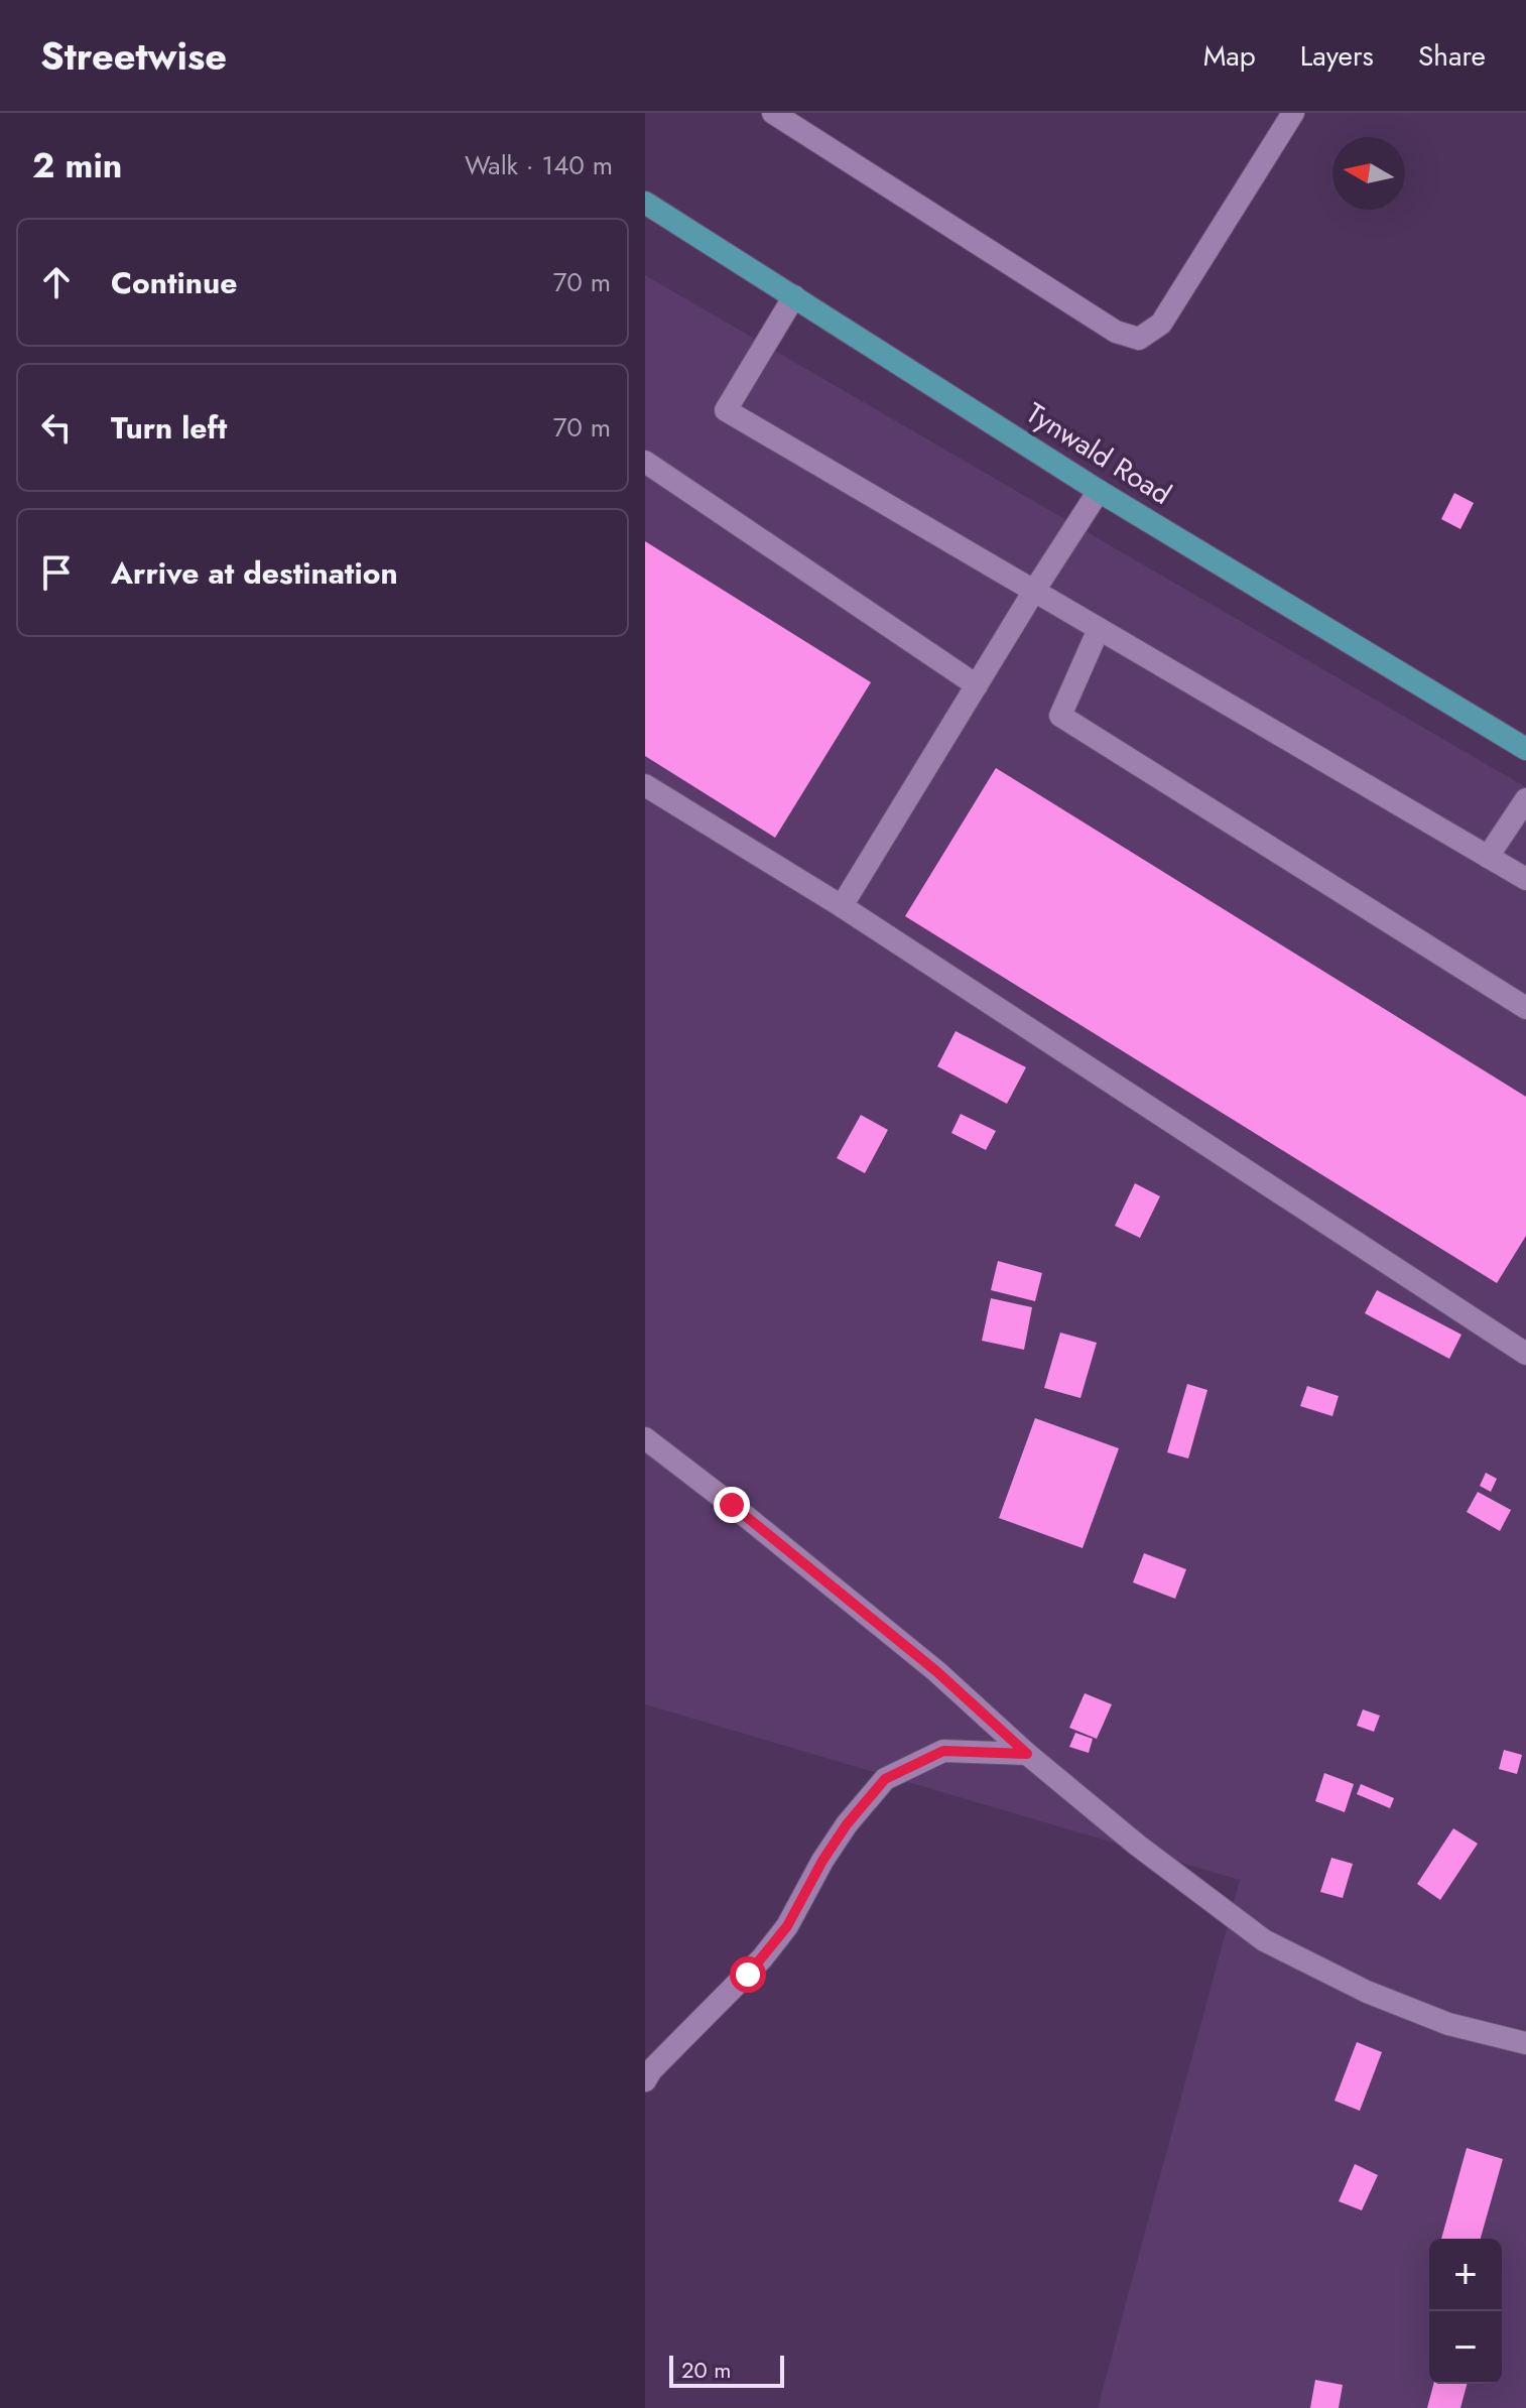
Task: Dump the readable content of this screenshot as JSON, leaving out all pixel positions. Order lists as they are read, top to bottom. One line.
{"streets":{"main road":["Tynwald Road"]},"scale_bar":"20 m","north":"left","page":{"header":"Streetwise","nav":["Map","Layers","Share"],"heading":["2 min","Walk · 140 m"],"list":[["Continue","70 m"],["Turn left","70 m"],"Arrive at destination"],"map_buttons":["+","−"],"scale":"20 m"}}
